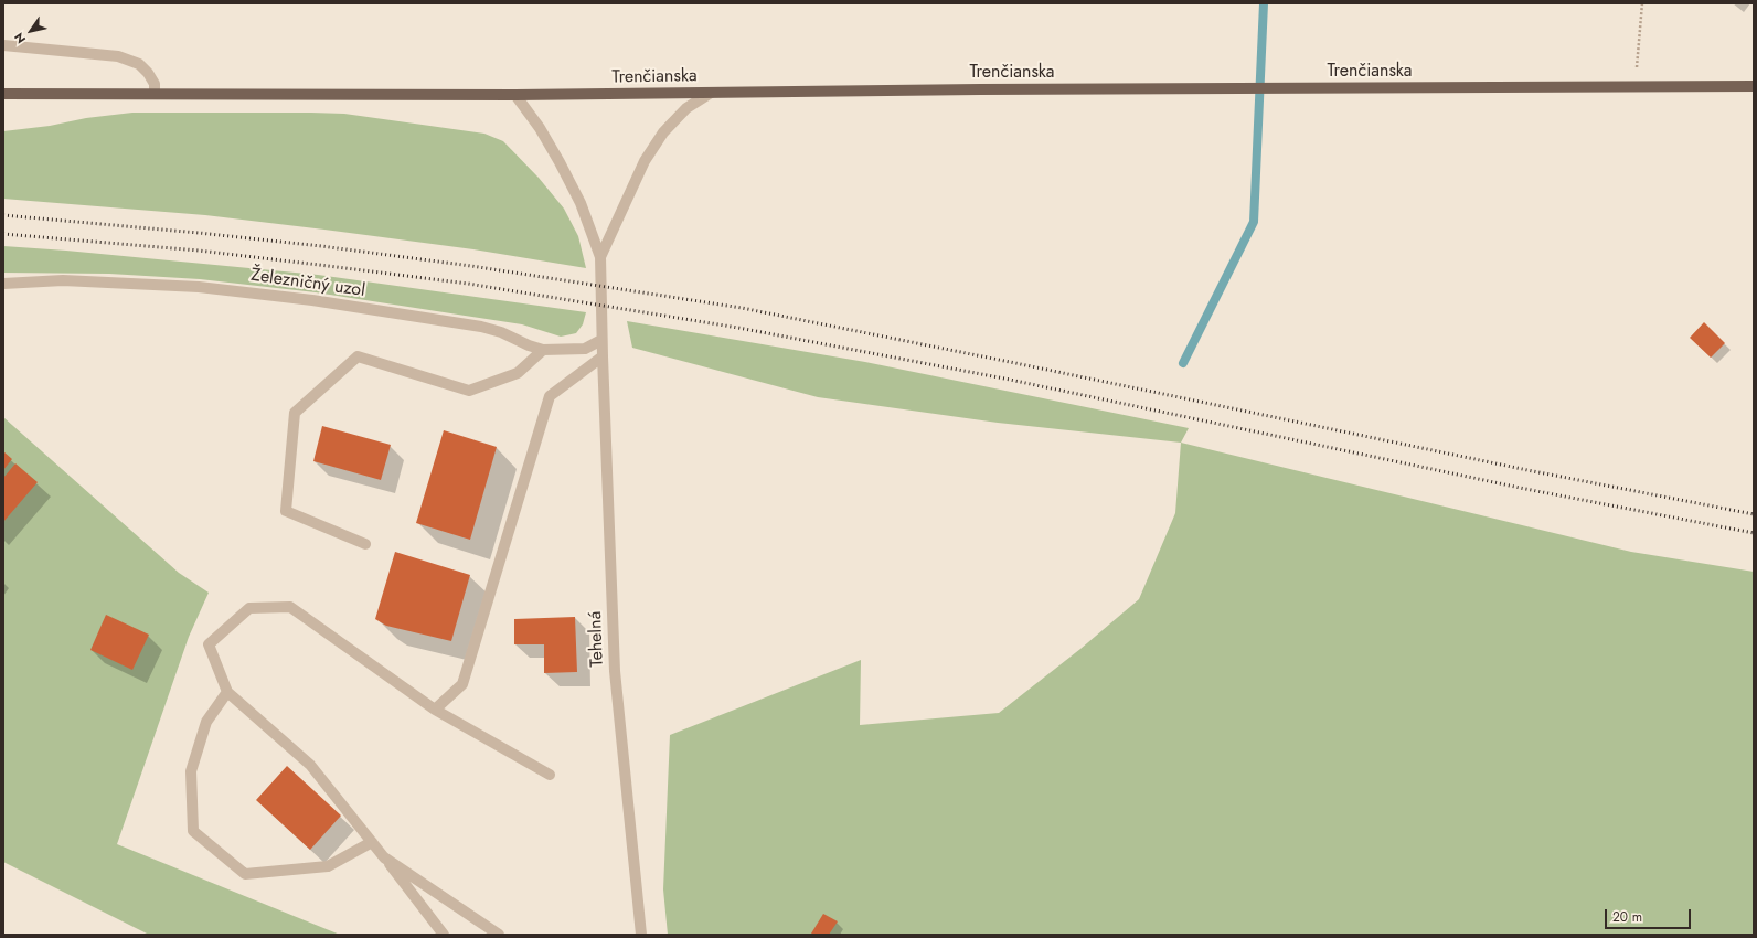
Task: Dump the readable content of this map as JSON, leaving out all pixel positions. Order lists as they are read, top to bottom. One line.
{"streets":{"main road":["Trenčianska"],"street":["Železničný uzol","Tehelná"]},"crossings":[["Železničný uzol","Tehelná"]],"scale_bar":"20 m","north":"bottom left"}
